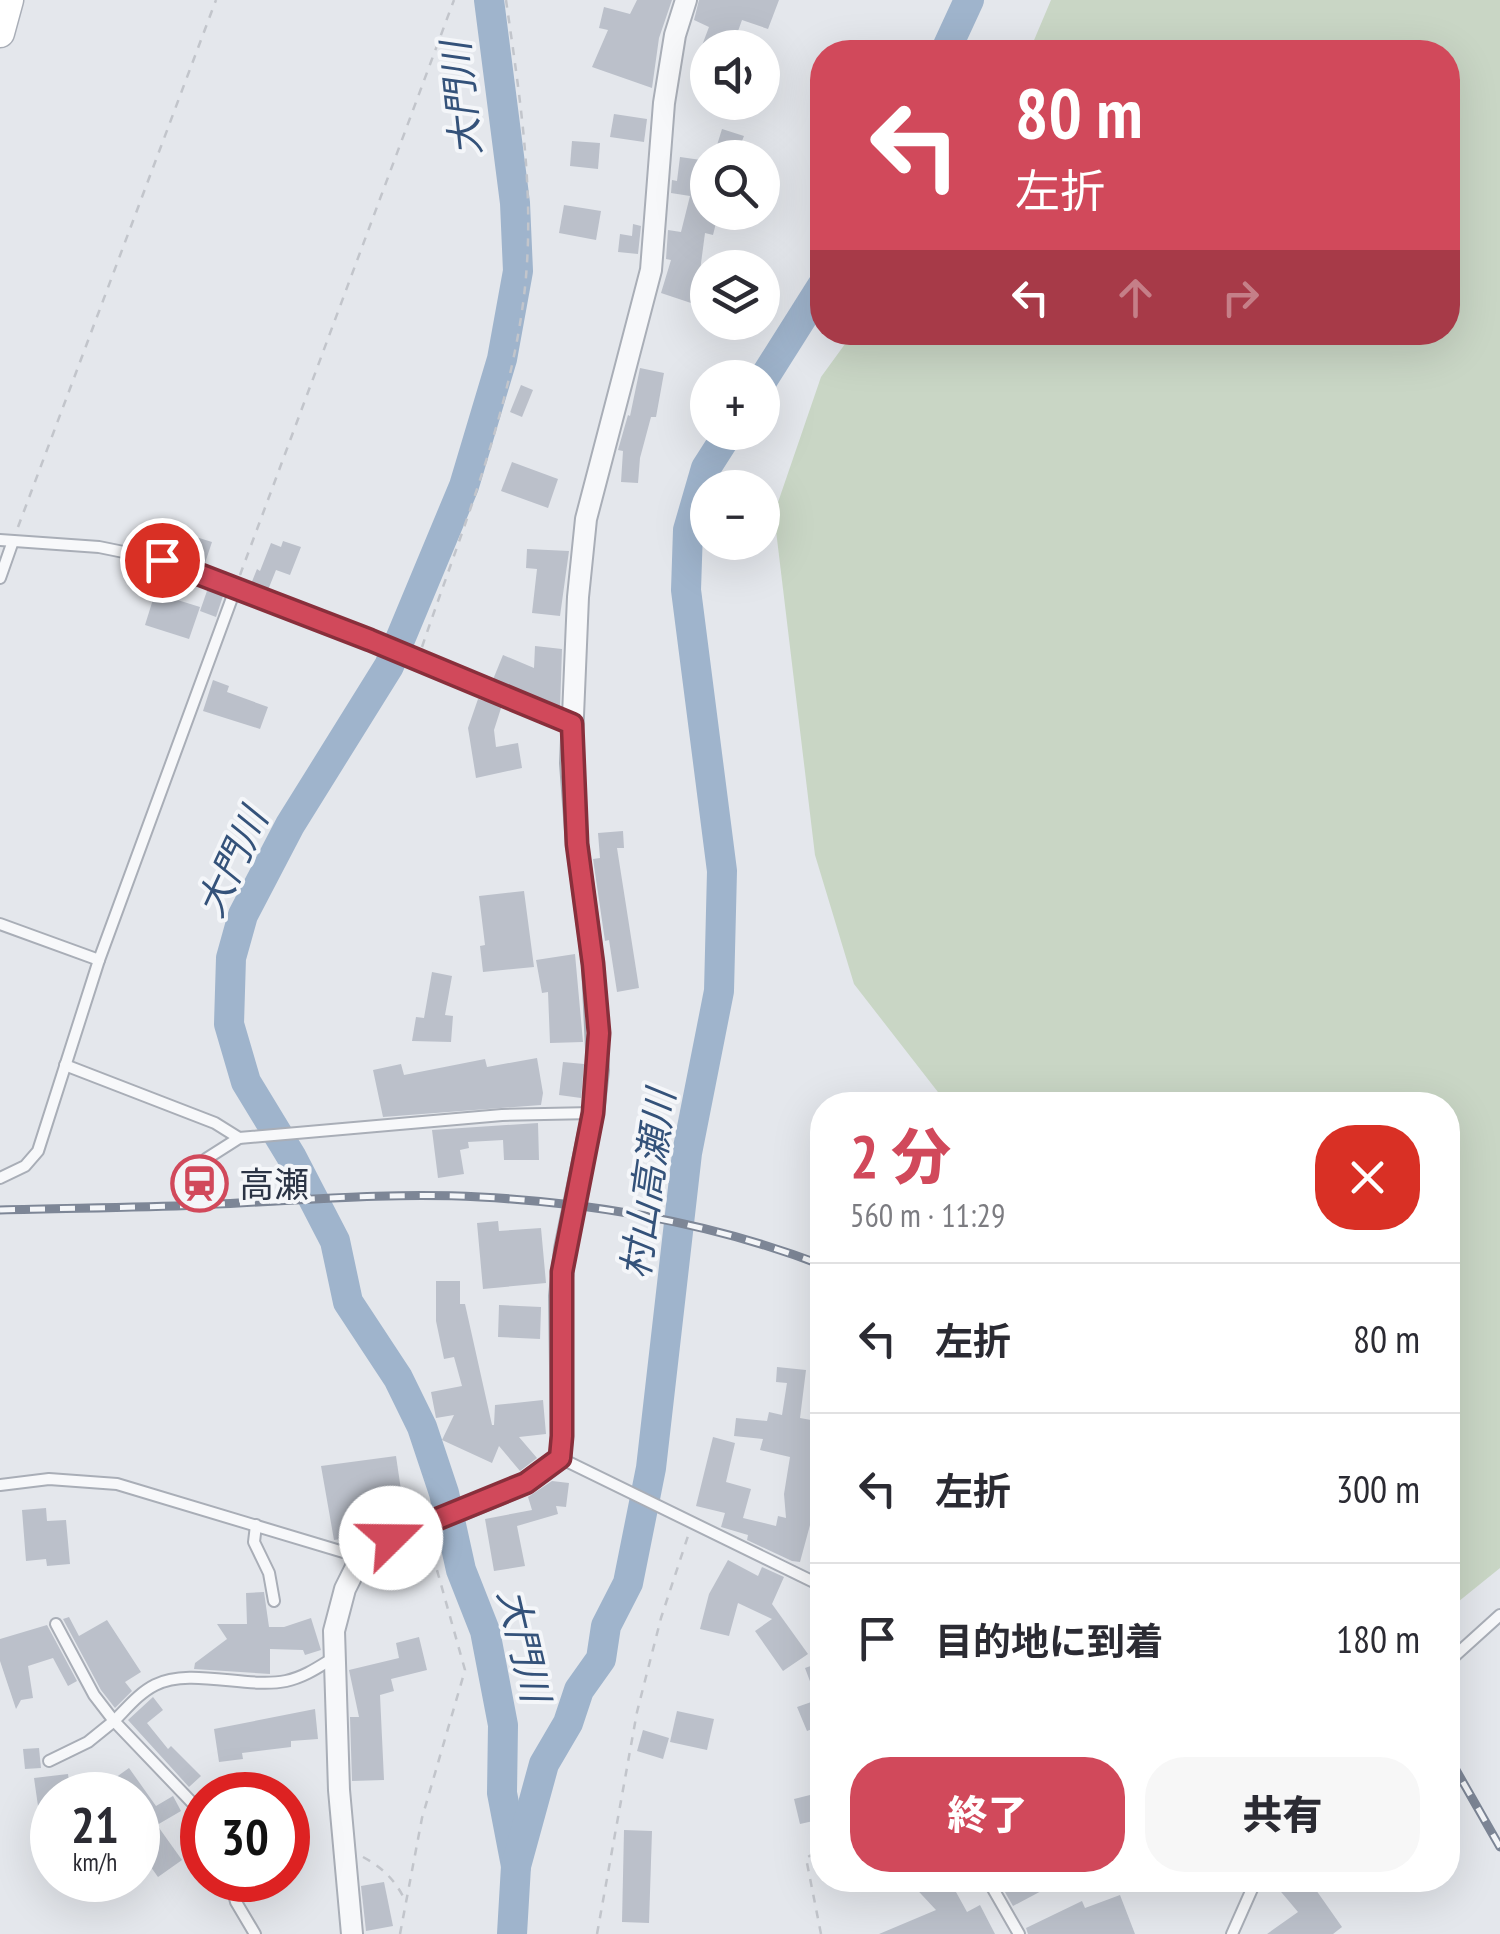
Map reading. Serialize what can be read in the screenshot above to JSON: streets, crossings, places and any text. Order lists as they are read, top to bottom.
{
  "water": ["大門川", "村山高瀬川"],
  "places": {
    "station": ["高瀬"]
  },
  "page": {
    "map_buttons": ["+", "−"],
    "turn": ["80 m", "左折"],
    "heading": ["2 分", "560 m · 11:29"],
    "list": [
      {
        "name": "左折",
        "value": "80 m"
      },
      {
        "name": "左折",
        "value": "300 m"
      },
      {
        "name": "目的地に到着",
        "value": "180 m"
      }
    ],
    "buttons": ["終了", "共有"],
    "speed": "21 km/h",
    "limit": "30"
  }
}
